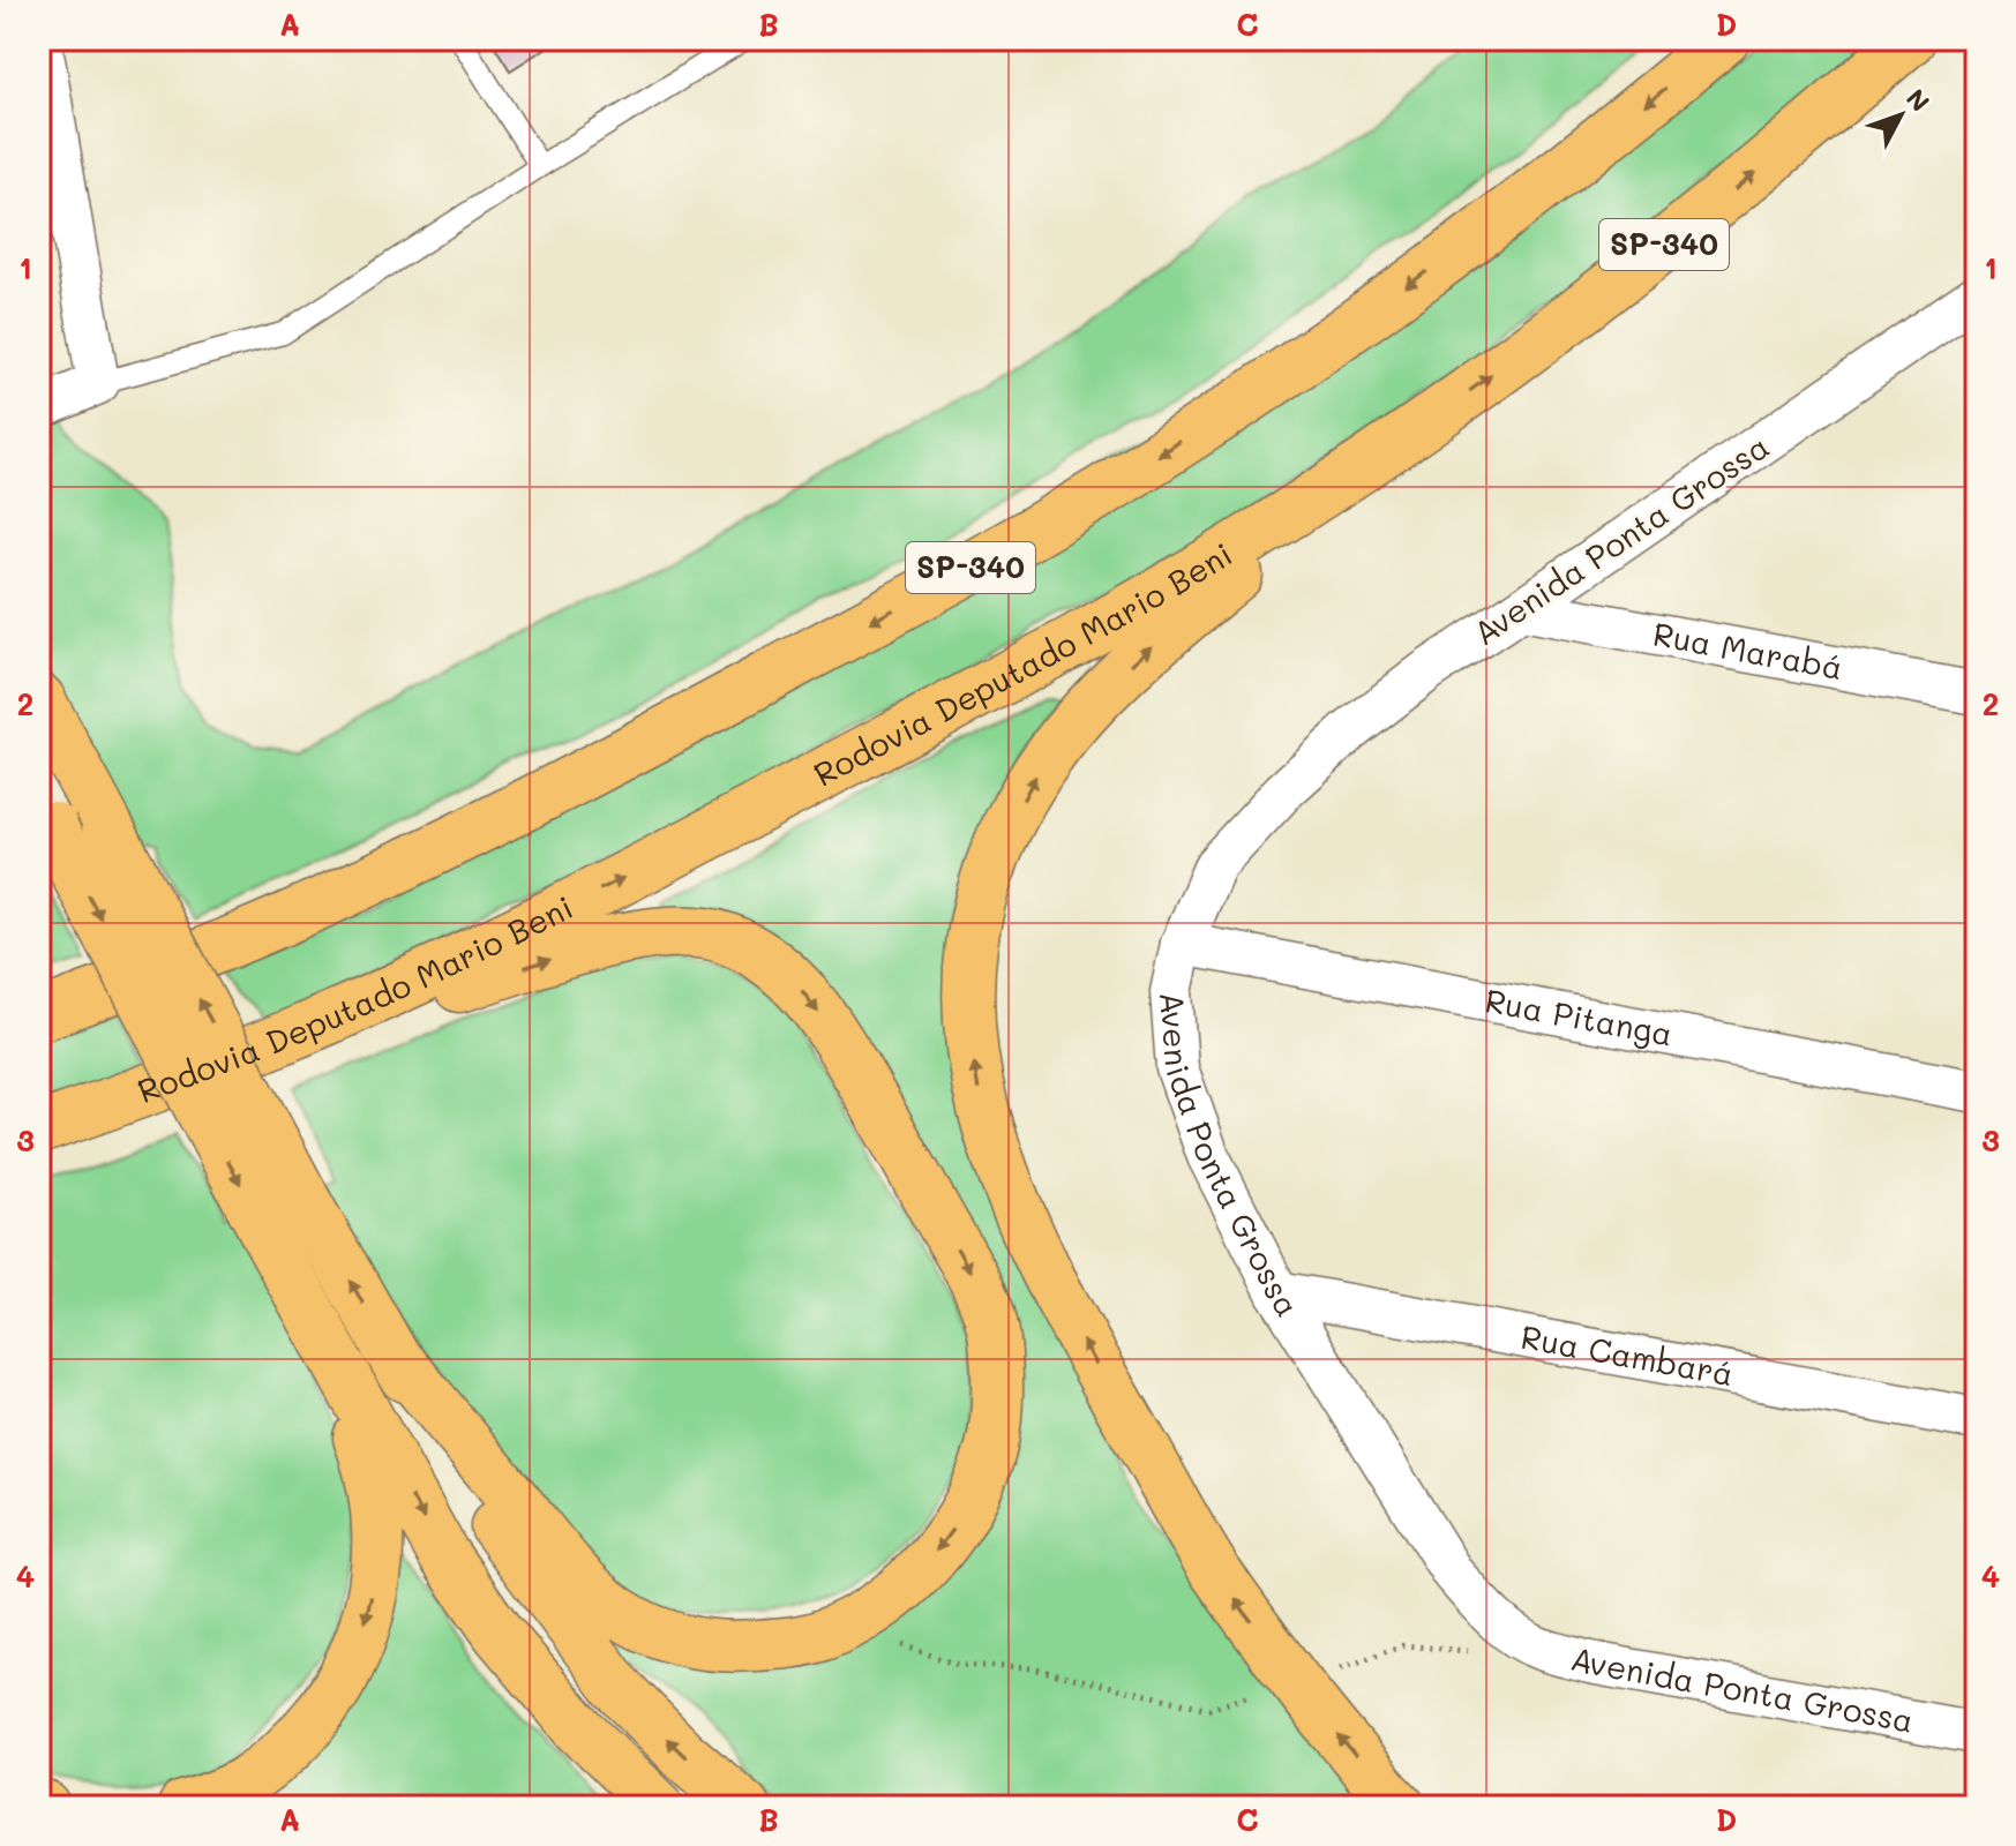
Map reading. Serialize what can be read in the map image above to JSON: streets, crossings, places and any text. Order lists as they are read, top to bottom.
{
  "streets": {
    "highway": ["SP-340", "Rodovia Deputado Mario Beni"],
    "street": [
      "Avenida Ponta Grossa",
      "Rua Marabá",
      "Rua Pitanga",
      "Rua Cambará"
    ]
  },
  "crossings": [
    ["Avenida Ponta Grossa", "Rua Marabá"],
    ["Avenida Ponta Grossa", "Rua Pitanga"],
    ["Avenida Ponta Grossa", "Rua Cambará"]
  ],
  "north": "top right",
  "grid": {
    "columns": [
      "A",
      "B",
      "C",
      "D"
    ],
    "rows": [
      "1",
      "2",
      "3",
      "4"
    ]
  }
}
